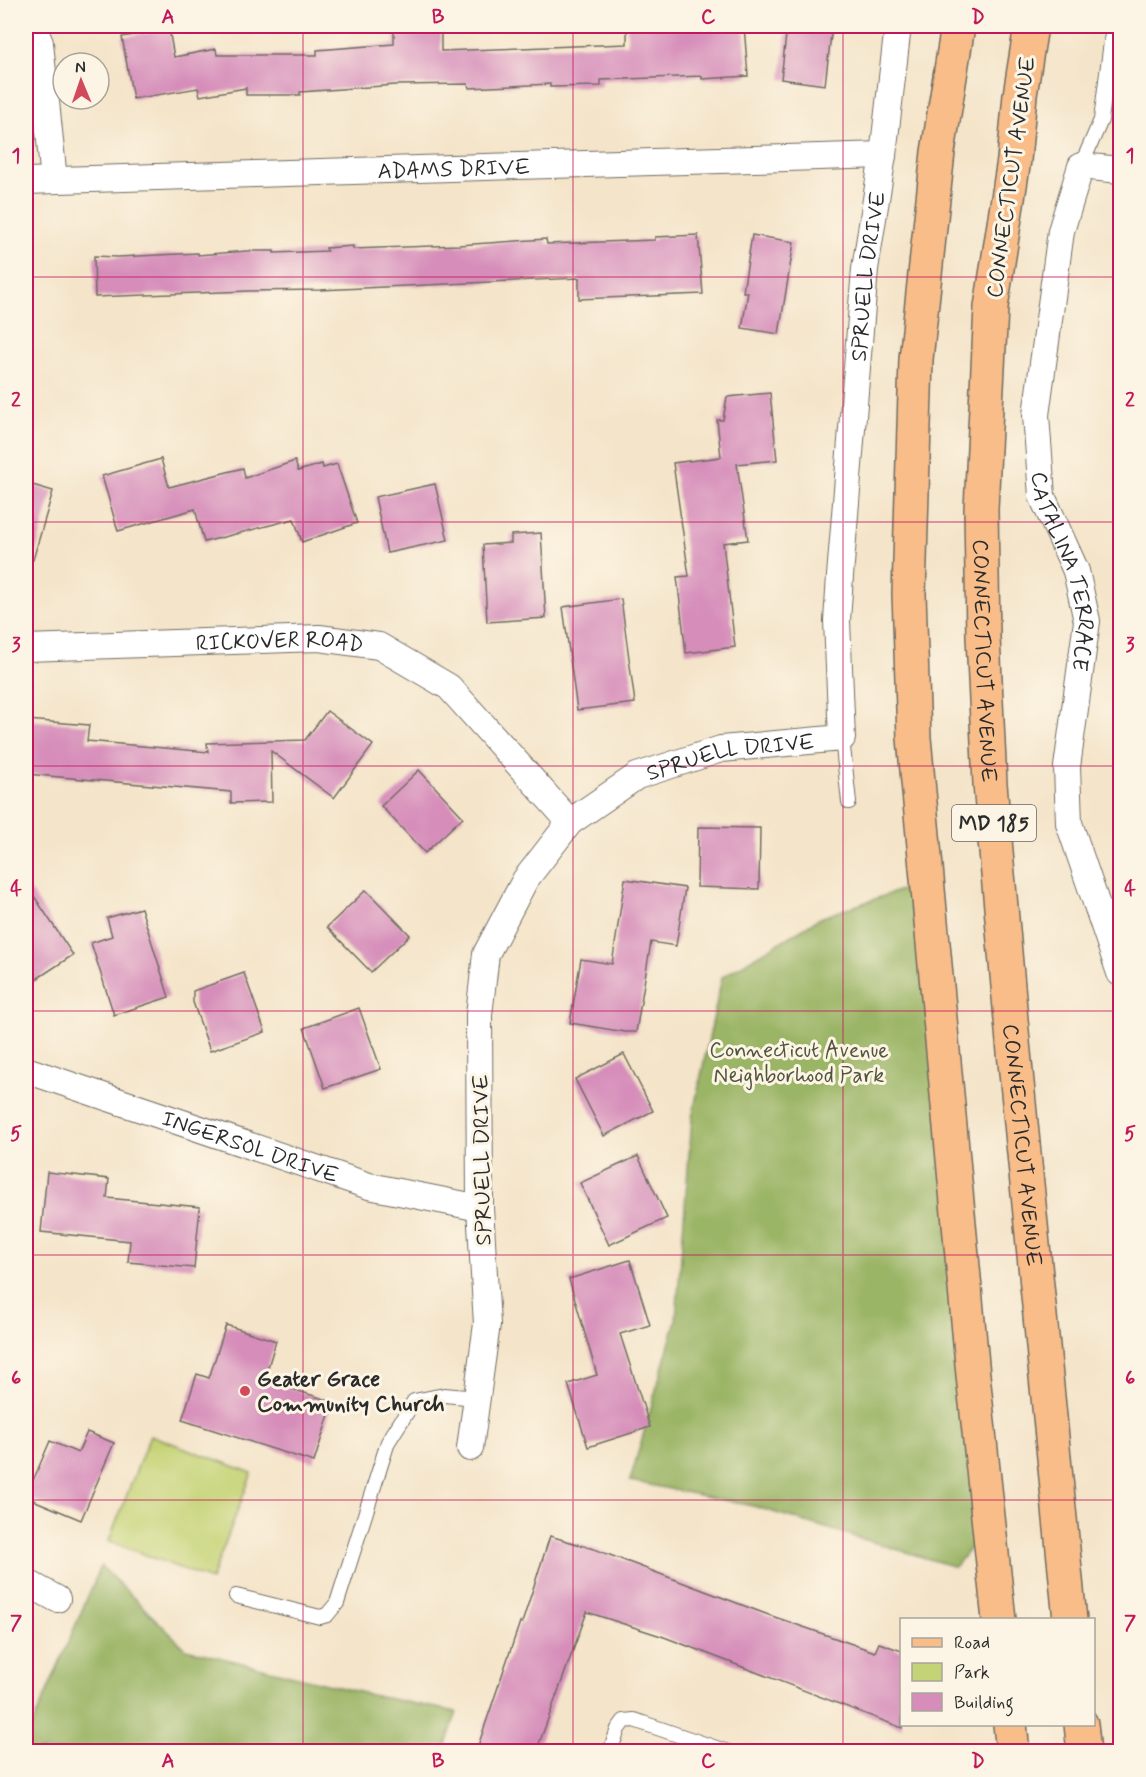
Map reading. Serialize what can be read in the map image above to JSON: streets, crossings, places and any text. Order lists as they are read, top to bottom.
{
  "streets": {
    "main road": ["CONNECTICUT AVENUE", "MD 185"],
    "street": [
      "ADAMS DRIVE",
      "SPRUELL DRIVE",
      "CATALINA TERRACE",
      "RICKOVER ROAD",
      "INGERSOL DRIVE"
    ]
  },
  "crossings": [
    ["ADAMS DRIVE", "SPRUELL DRIVE"],
    ["SPRUELL DRIVE", "RICKOVER ROAD"],
    ["SPRUELL DRIVE", "INGERSOL DRIVE"]
  ],
  "parks": ["Connecticut Avenue Neighborhood Park"],
  "places": ["Geater Grace Community Church"],
  "legend": ["Road", "Park", "Building"],
  "north": "top",
  "grid": {
    "columns": [
      "A",
      "B",
      "C",
      "D"
    ],
    "rows": [
      "1",
      "2",
      "3",
      "4",
      "5",
      "6",
      "7"
    ]
  }
}
